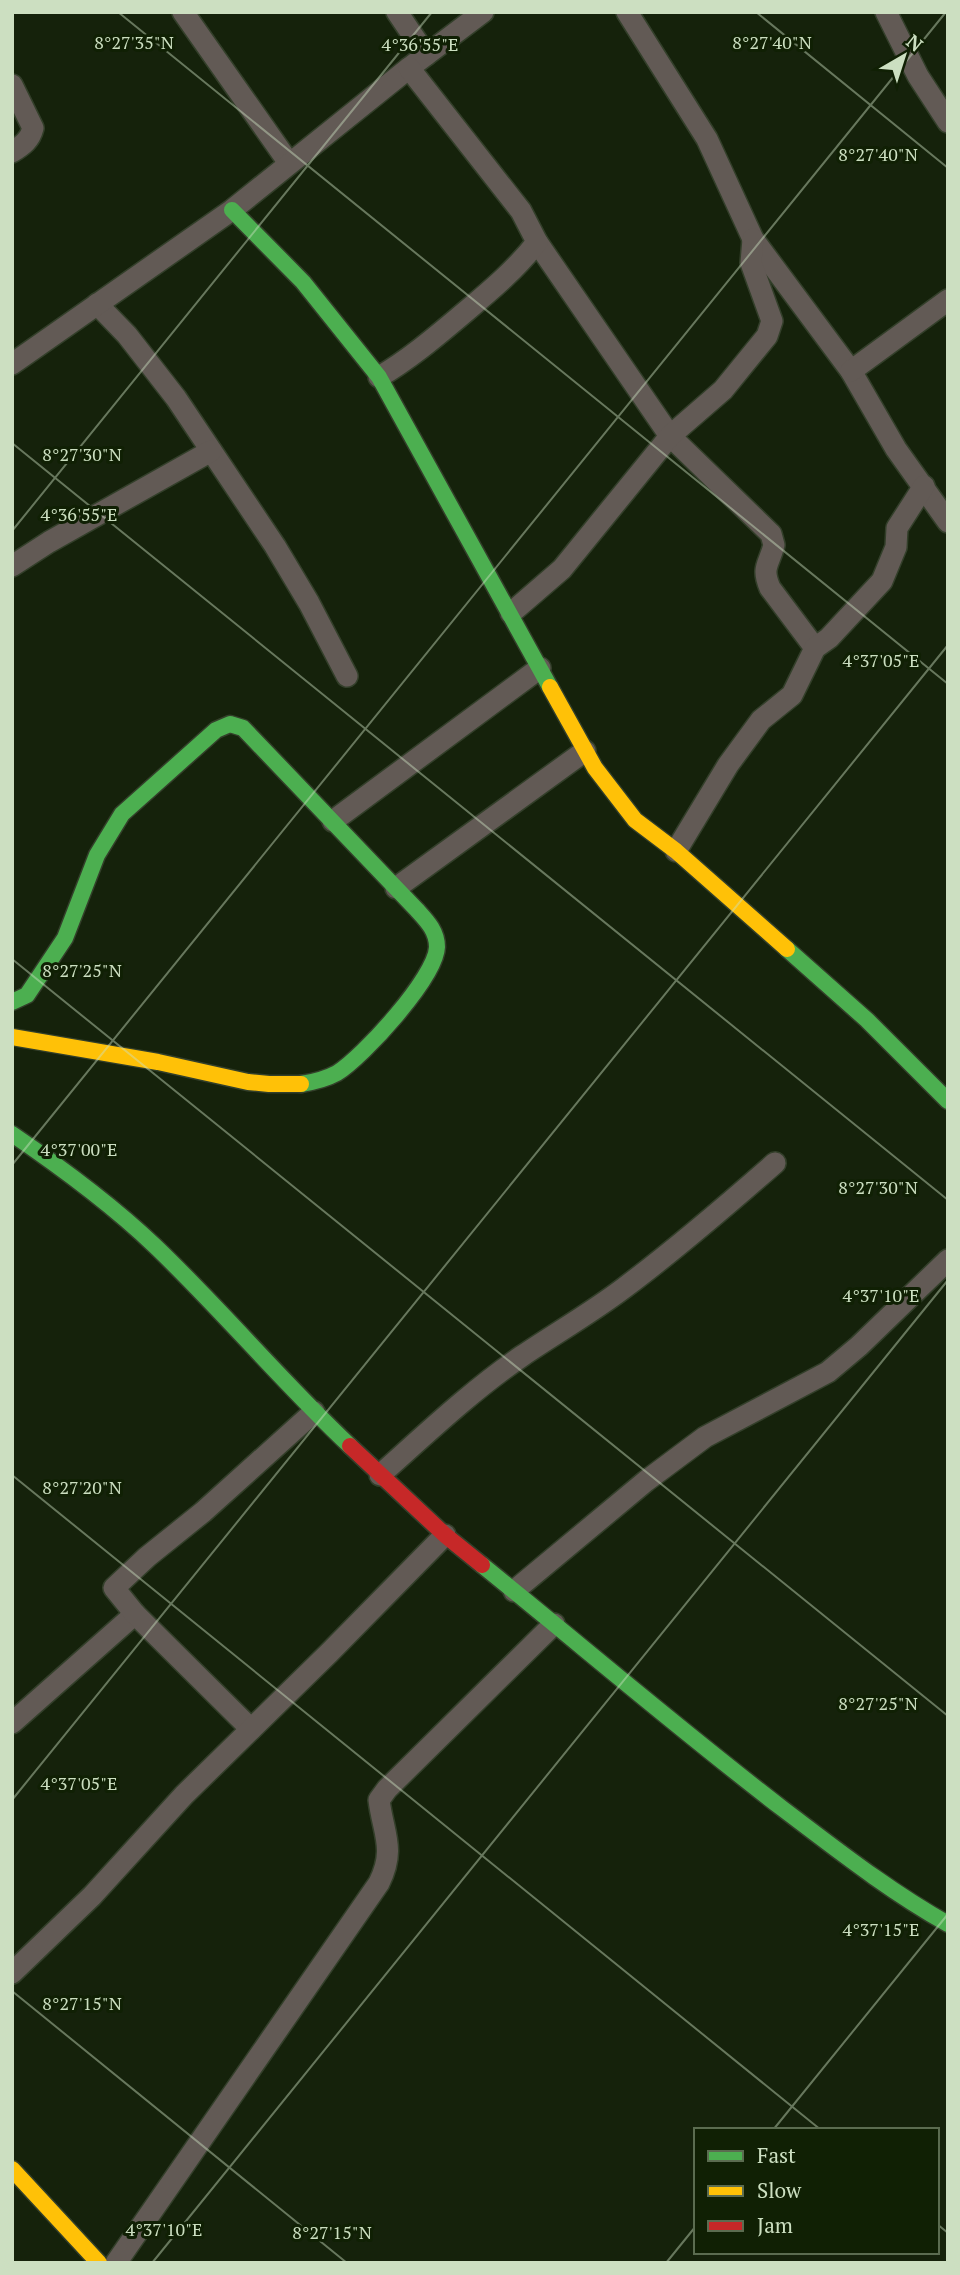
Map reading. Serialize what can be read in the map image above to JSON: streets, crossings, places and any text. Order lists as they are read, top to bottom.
{
  "legend": ["Fast", "Slow", "Jam"],
  "north": "top right",
  "coordinates": [
    "8°27'40\"N",
    "8°27'35\"N",
    "4°36'55\"E",
    "8°27'30\"N",
    "4°37'05\"E",
    "8°27'25\"N",
    "4°37'00\"E",
    "4°37'10\"E",
    "8°27'20\"N",
    "4°37'15\"E",
    "8°27'15\"N"
  ]
}
